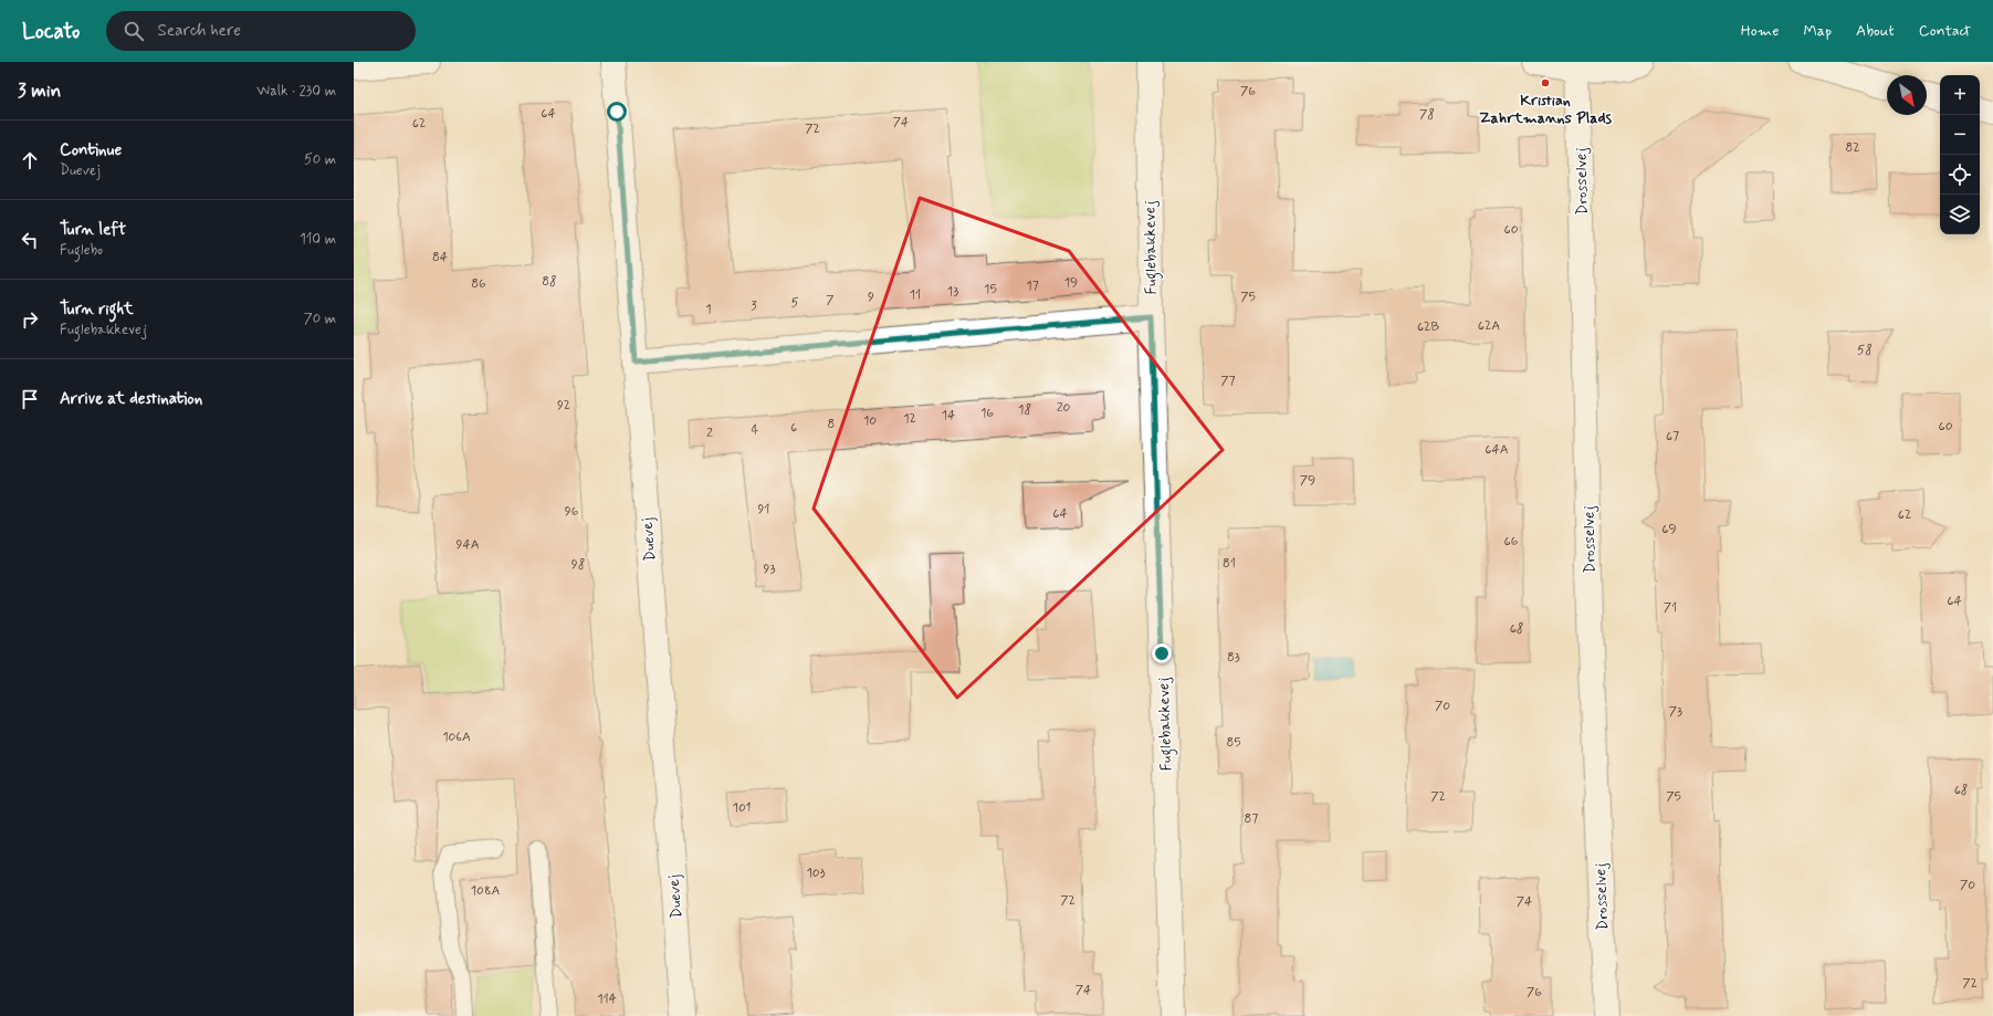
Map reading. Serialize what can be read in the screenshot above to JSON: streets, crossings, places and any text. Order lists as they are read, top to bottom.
{
  "streets": {
    "street": ["Drosselvej", "Fuglebakkevej", "Duevej"]
  },
  "places": ["Kristian Zahrtmanns Plads"],
  "house_numbers": [
    "76",
    "64",
    "78",
    "74",
    "62",
    "72",
    "82",
    "60",
    "84",
    "88",
    "19",
    "86",
    "17",
    "15",
    "13",
    "11",
    "9",
    "75",
    "7",
    "5",
    "3",
    "1",
    "62A",
    "62B",
    "58",
    "77",
    "92",
    "20",
    "18",
    "16",
    "14",
    "12",
    "10",
    "8",
    "60",
    "6",
    "4",
    "2",
    "67",
    "64A",
    "79",
    "91",
    "96",
    "64",
    "62",
    "69",
    "66",
    "94A",
    "81",
    "98",
    "93",
    "64",
    "71",
    "68",
    "83",
    "70",
    "73",
    "106A",
    "85",
    "68",
    "72",
    "75",
    "101",
    "87",
    "103",
    "70",
    "108A",
    "72",
    "74",
    "72",
    "74",
    "76",
    "114"
  ],
  "north": "bottom right",
  "page": {
    "header": "Locato",
    "search": "Search here",
    "nav": [
      "Home",
      "Map",
      "About",
      "Contact"
    ],
    "heading": ["3 min", "Walk · 230 m"],
    "map_buttons": ["+", "−"],
    "list": [
      ["Continue", "Duevej", "50 m"],
      ["Turn left", "Fuglebo", "110 m"],
      ["Turn right", "Fuglebakkevej", "70 m"],
      "Arrive at destination"
    ]
  }
}
